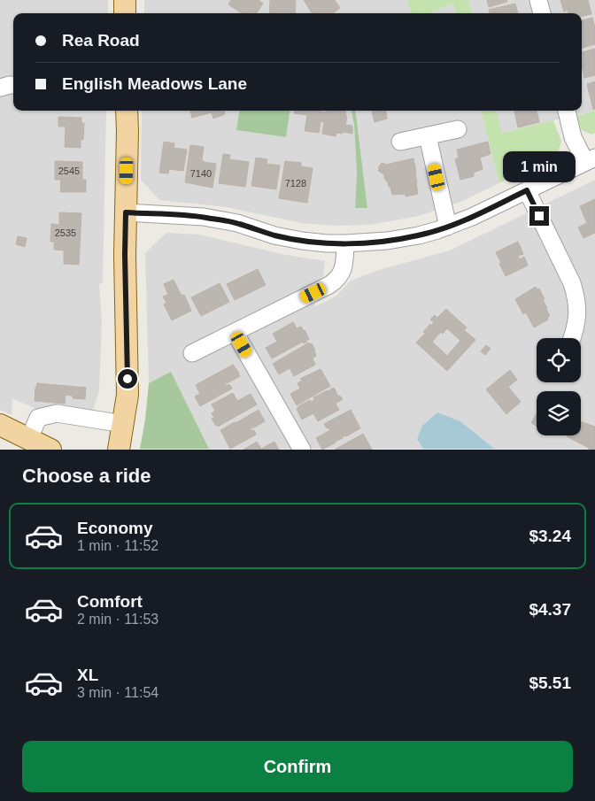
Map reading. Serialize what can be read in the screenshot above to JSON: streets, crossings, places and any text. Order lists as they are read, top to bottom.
{
  "house_numbers": [
    "2545",
    "7140",
    "7128",
    "2535"
  ],
  "page": {
    "banner": ["Rea Road", "English Meadows Lane"],
    "bubble": "1 min",
    "heading": "Choose a ride",
    "list": [
      {
        "name": "Economy",
        "note": "1 min · 11:52",
        "value": "$3.24"
      },
      {
        "name": "Comfort",
        "note": "2 min · 11:53",
        "value": "$4.37"
      },
      {
        "name": "XL",
        "note": "3 min · 11:54",
        "value": "$5.51"
      }
    ],
    "buttons": "Confirm"
  }
}
